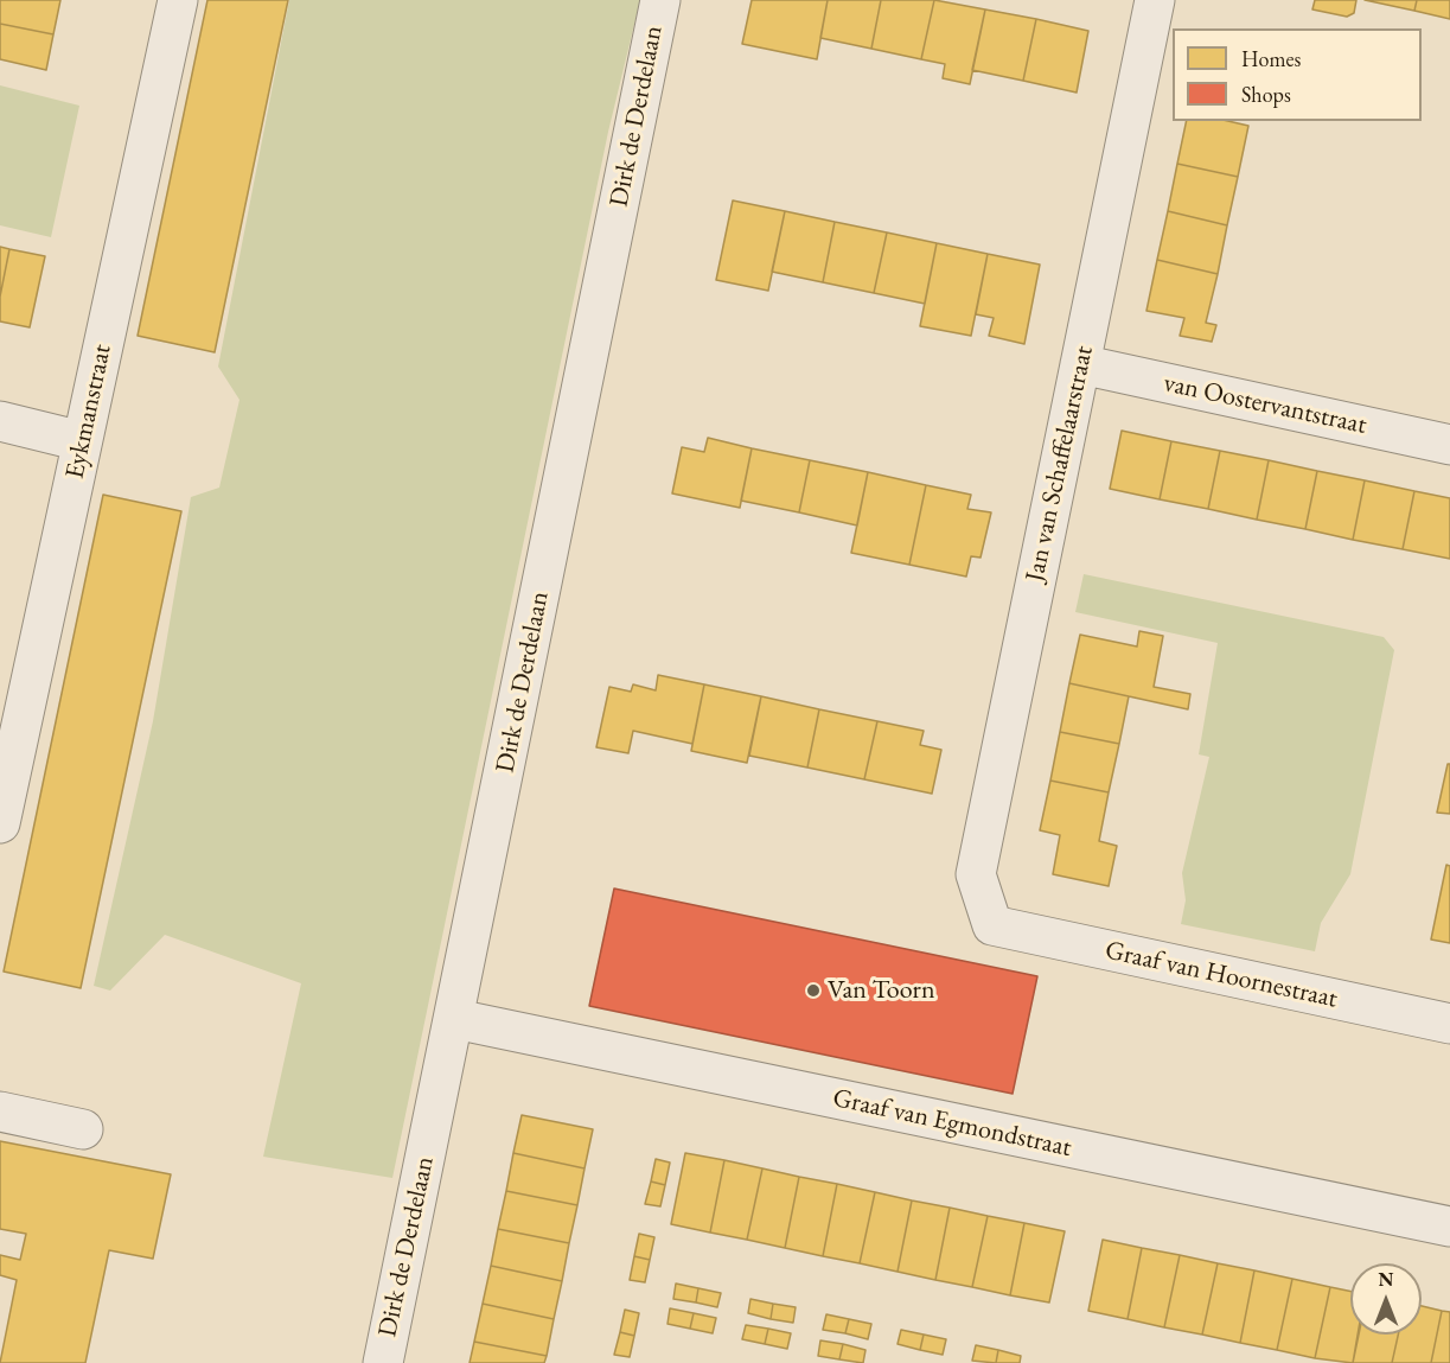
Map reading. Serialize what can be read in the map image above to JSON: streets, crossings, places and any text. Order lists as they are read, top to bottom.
{
  "streets": {
    "street": [
      "Dirk de Derdelaan",
      "van Oostervantstraat",
      "Eykmanstraat",
      "Jan van Schaffelaarstraat",
      "Graaf van Hoornestraat",
      "Graaf van Egmondstraat"
    ]
  },
  "crossings": [
    ["Dirk de Derdelaan", "Graaf van Egmondstraat"],
    ["van Oostervantstraat", "Jan van Schaffelaarstraat"],
    ["Jan van Schaffelaarstraat", "Graaf van Hoornestraat"]
  ],
  "places": ["Van Toorn"],
  "legend": ["Homes", "Shops"],
  "north": "top"
}
